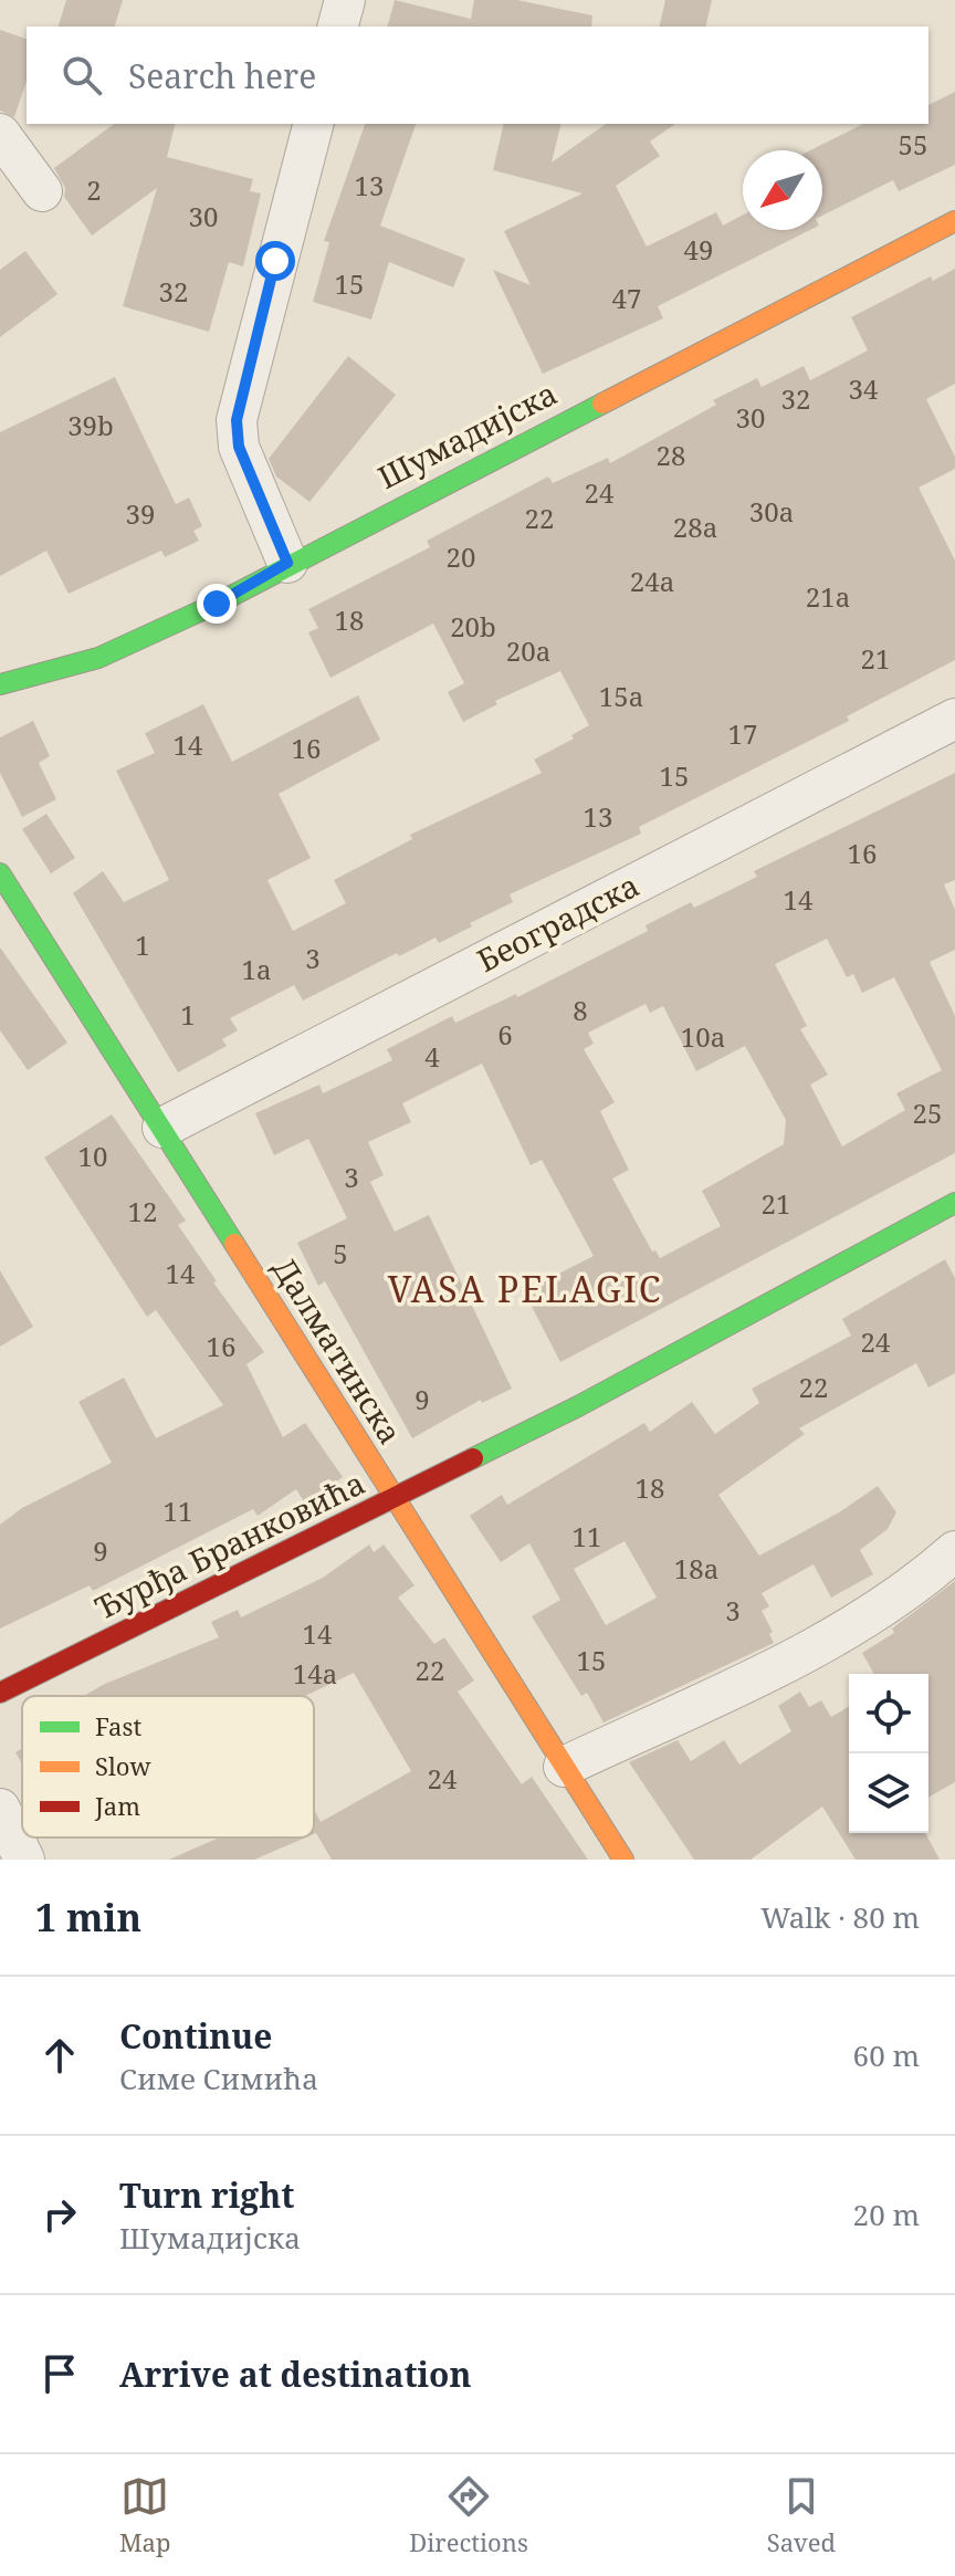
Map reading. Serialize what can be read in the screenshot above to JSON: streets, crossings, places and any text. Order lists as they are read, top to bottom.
{
  "streets": {
    "street": [
      "Шумадијска",
      "Београдска",
      "Далматинска",
      "Ђурђа Бранковића"
    ]
  },
  "crossings": [
    ["Београдска", "Далматинска"],
    ["Далматинска", "Ђурђа Бранковића"]
  ],
  "districts": ["VASA PELAGIC"],
  "house_numbers": [
    "55",
    "13",
    "2",
    "30",
    "49",
    "15",
    "32",
    "47",
    "34",
    "32",
    "30",
    "39b",
    "28",
    "24",
    "30a",
    "39",
    "22",
    "28a",
    "20",
    "24a",
    "21a",
    "18",
    "20b",
    "20a",
    "21",
    "15a",
    "17",
    "14",
    "16",
    "15",
    "13",
    "16",
    "14",
    "1",
    "3",
    "1a",
    "8",
    "1",
    "6",
    "10a",
    "4",
    "25",
    "10",
    "3",
    "21",
    "12",
    "5",
    "14",
    "24",
    "16",
    "22",
    "9",
    "18",
    "11",
    "11",
    "9",
    "18a",
    "3",
    "14",
    "15",
    "22",
    "14a",
    "24"
  ],
  "legend": ["Fast", "Slow", "Jam"],
  "north": "bottom left",
  "page": {
    "search": "Search here",
    "heading": ["1 min", "Walk · 80 m"],
    "list": [
      ["Continue", "Симе Симића", "60 m"],
      ["Turn right", "Шумадијска", "20 m"],
      "Arrive at destination"
    ],
    "nav": ["Map", "Directions", "Saved"]
  }
}
